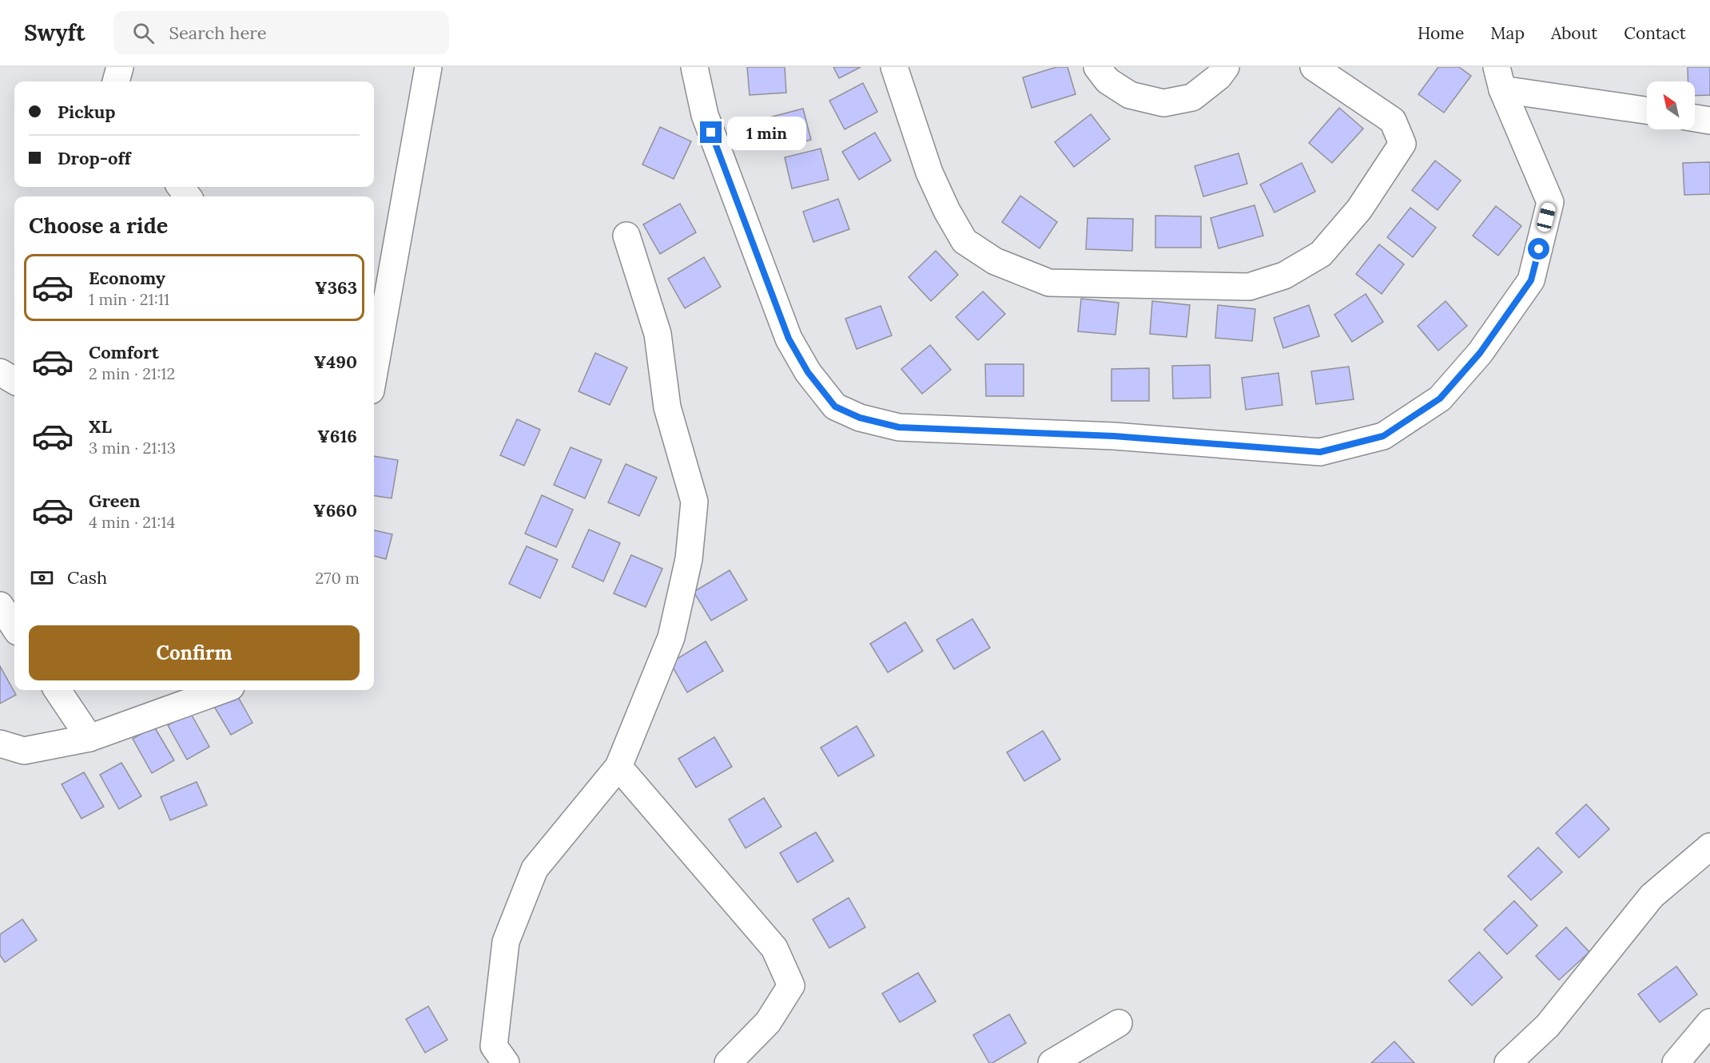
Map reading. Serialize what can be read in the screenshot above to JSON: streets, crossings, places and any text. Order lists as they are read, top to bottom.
{
  "north": "top left",
  "page": {
    "header": "Swyft",
    "search": "Search here",
    "nav": [
      "Home",
      "Map",
      "About",
      "Contact"
    ],
    "banner": ["Pickup", "Drop-off"],
    "bubble": "1 min",
    "heading": "Choose a ride",
    "list": [
      {
        "name": "Economy",
        "note": "1 min · 21:11",
        "value": "¥363"
      },
      {
        "name": "Comfort",
        "note": "2 min · 21:12",
        "value": "¥490"
      },
      {
        "name": "XL",
        "note": "3 min · 21:13",
        "value": "¥616"
      },
      {
        "name": "Green",
        "note": "4 min · 21:14",
        "value": "¥660"
      }
    ],
    "pay": ["Cash", "270 m"],
    "buttons": "Confirm"
  }
}
